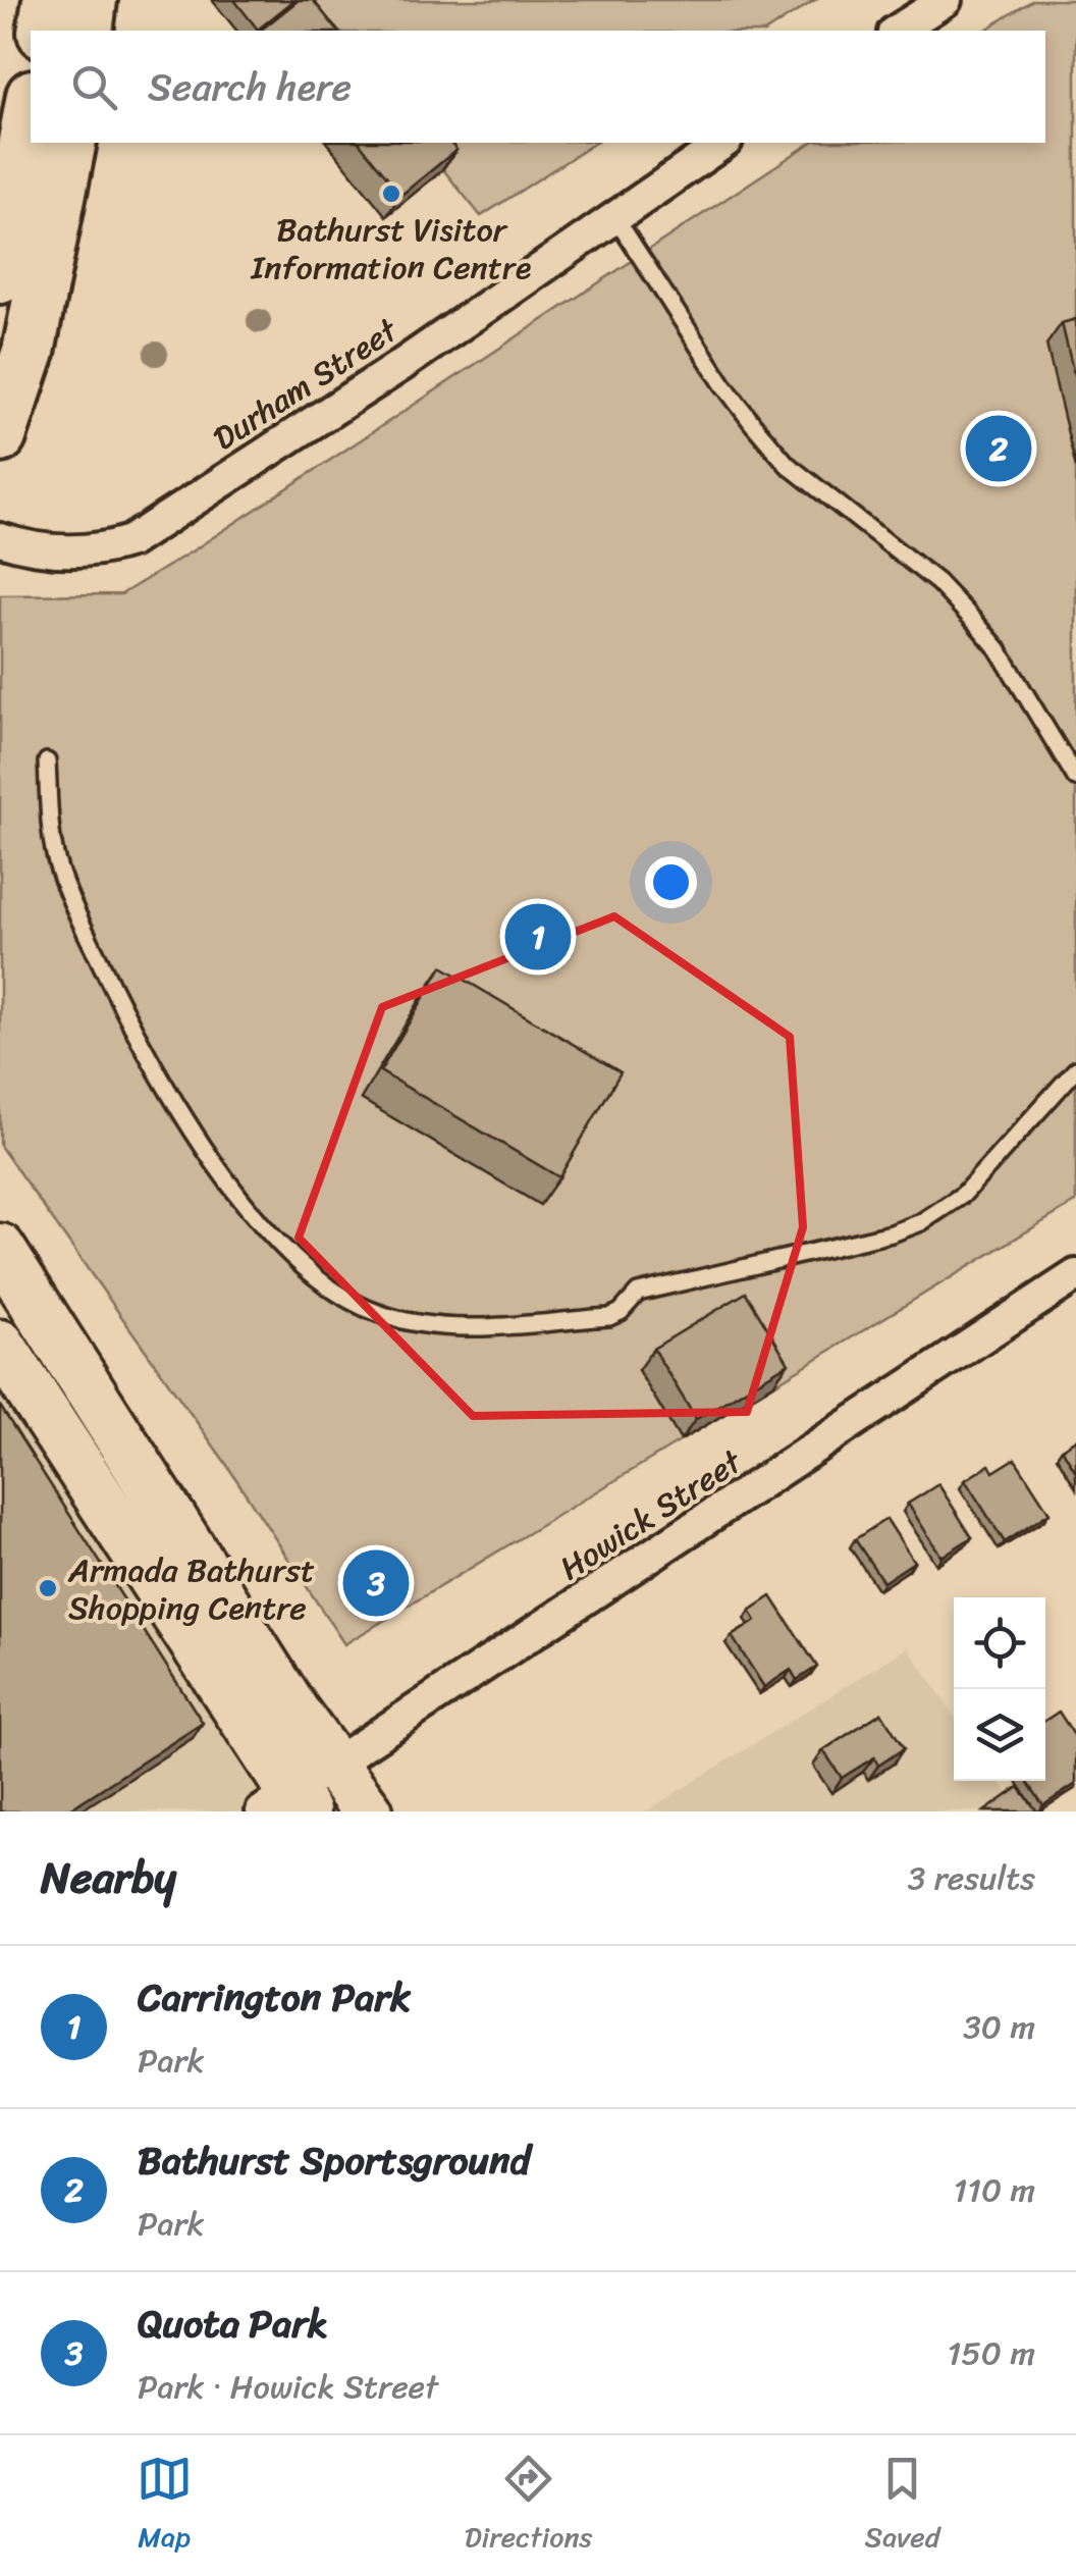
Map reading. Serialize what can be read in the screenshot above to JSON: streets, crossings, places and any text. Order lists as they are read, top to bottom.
{
  "streets": {
    "street": ["Durham Street", "Howick Street"]
  },
  "places": ["Bathurst Visitor Information Centre", "Armada Bathurst Shopping Centre"],
  "page": {
    "search": "Search here",
    "pins": ["2", "1", "3"],
    "heading": ["Nearby", "3 results"],
    "list": [
      {
        "mark": "1",
        "name": "Carrington Park",
        "note": "Park",
        "value": "30 m"
      },
      {
        "mark": "2",
        "name": "Bathurst Sportsground",
        "note": "Park",
        "value": "110 m"
      },
      {
        "mark": "3",
        "name": "Quota Park",
        "note": "Park · Howick Street",
        "value": "150 m"
      }
    ],
    "nav": ["Map", "Directions", "Saved"]
  }
}
